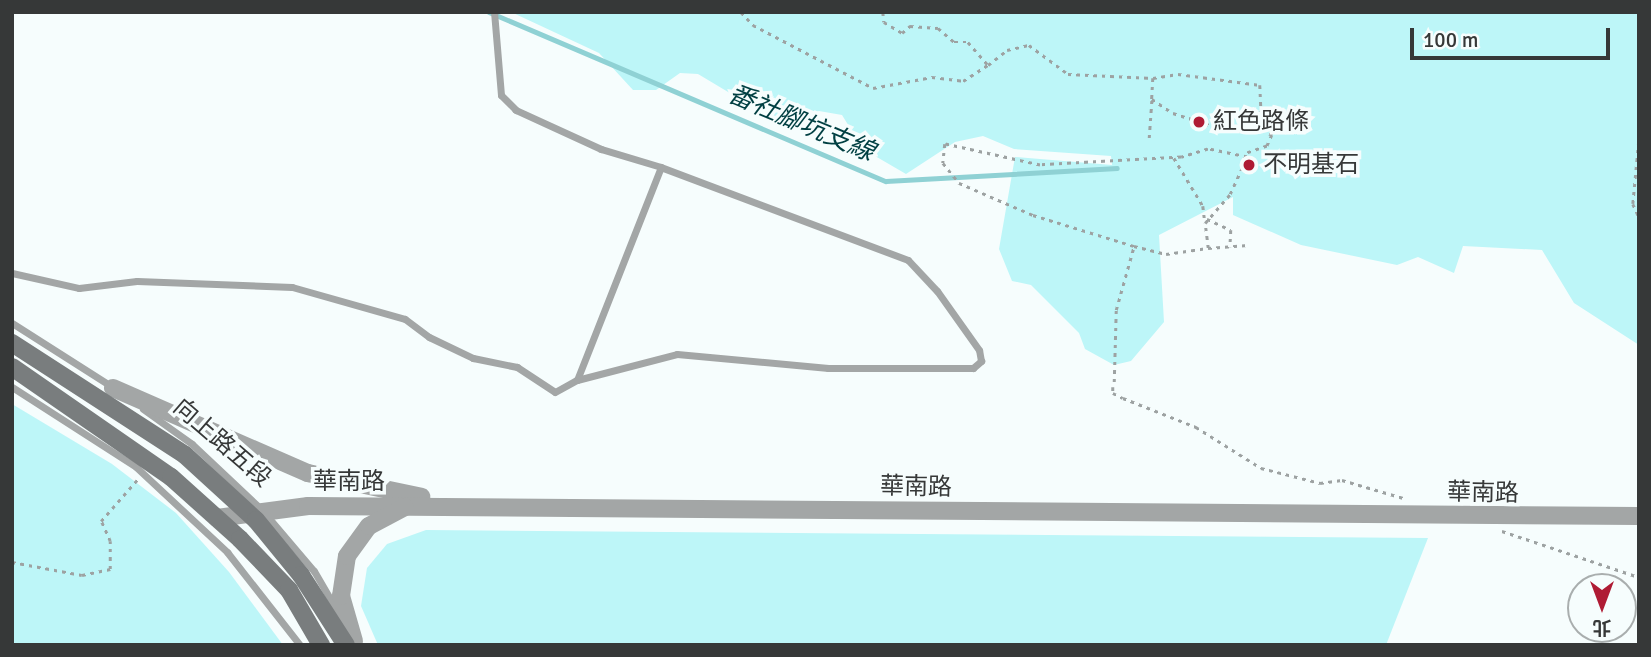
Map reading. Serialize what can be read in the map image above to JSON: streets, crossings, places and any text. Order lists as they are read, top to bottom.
{
  "streets": {
    "main road": ["向上路五段"],
    "street": ["華南路"]
  },
  "crossings": [
    ["向上路五段", "華南路"]
  ],
  "water": ["番社腳坑支線"],
  "places": ["紅色路條", "不明基石"],
  "scale_bar": "100 m",
  "north": "bottom"
}
